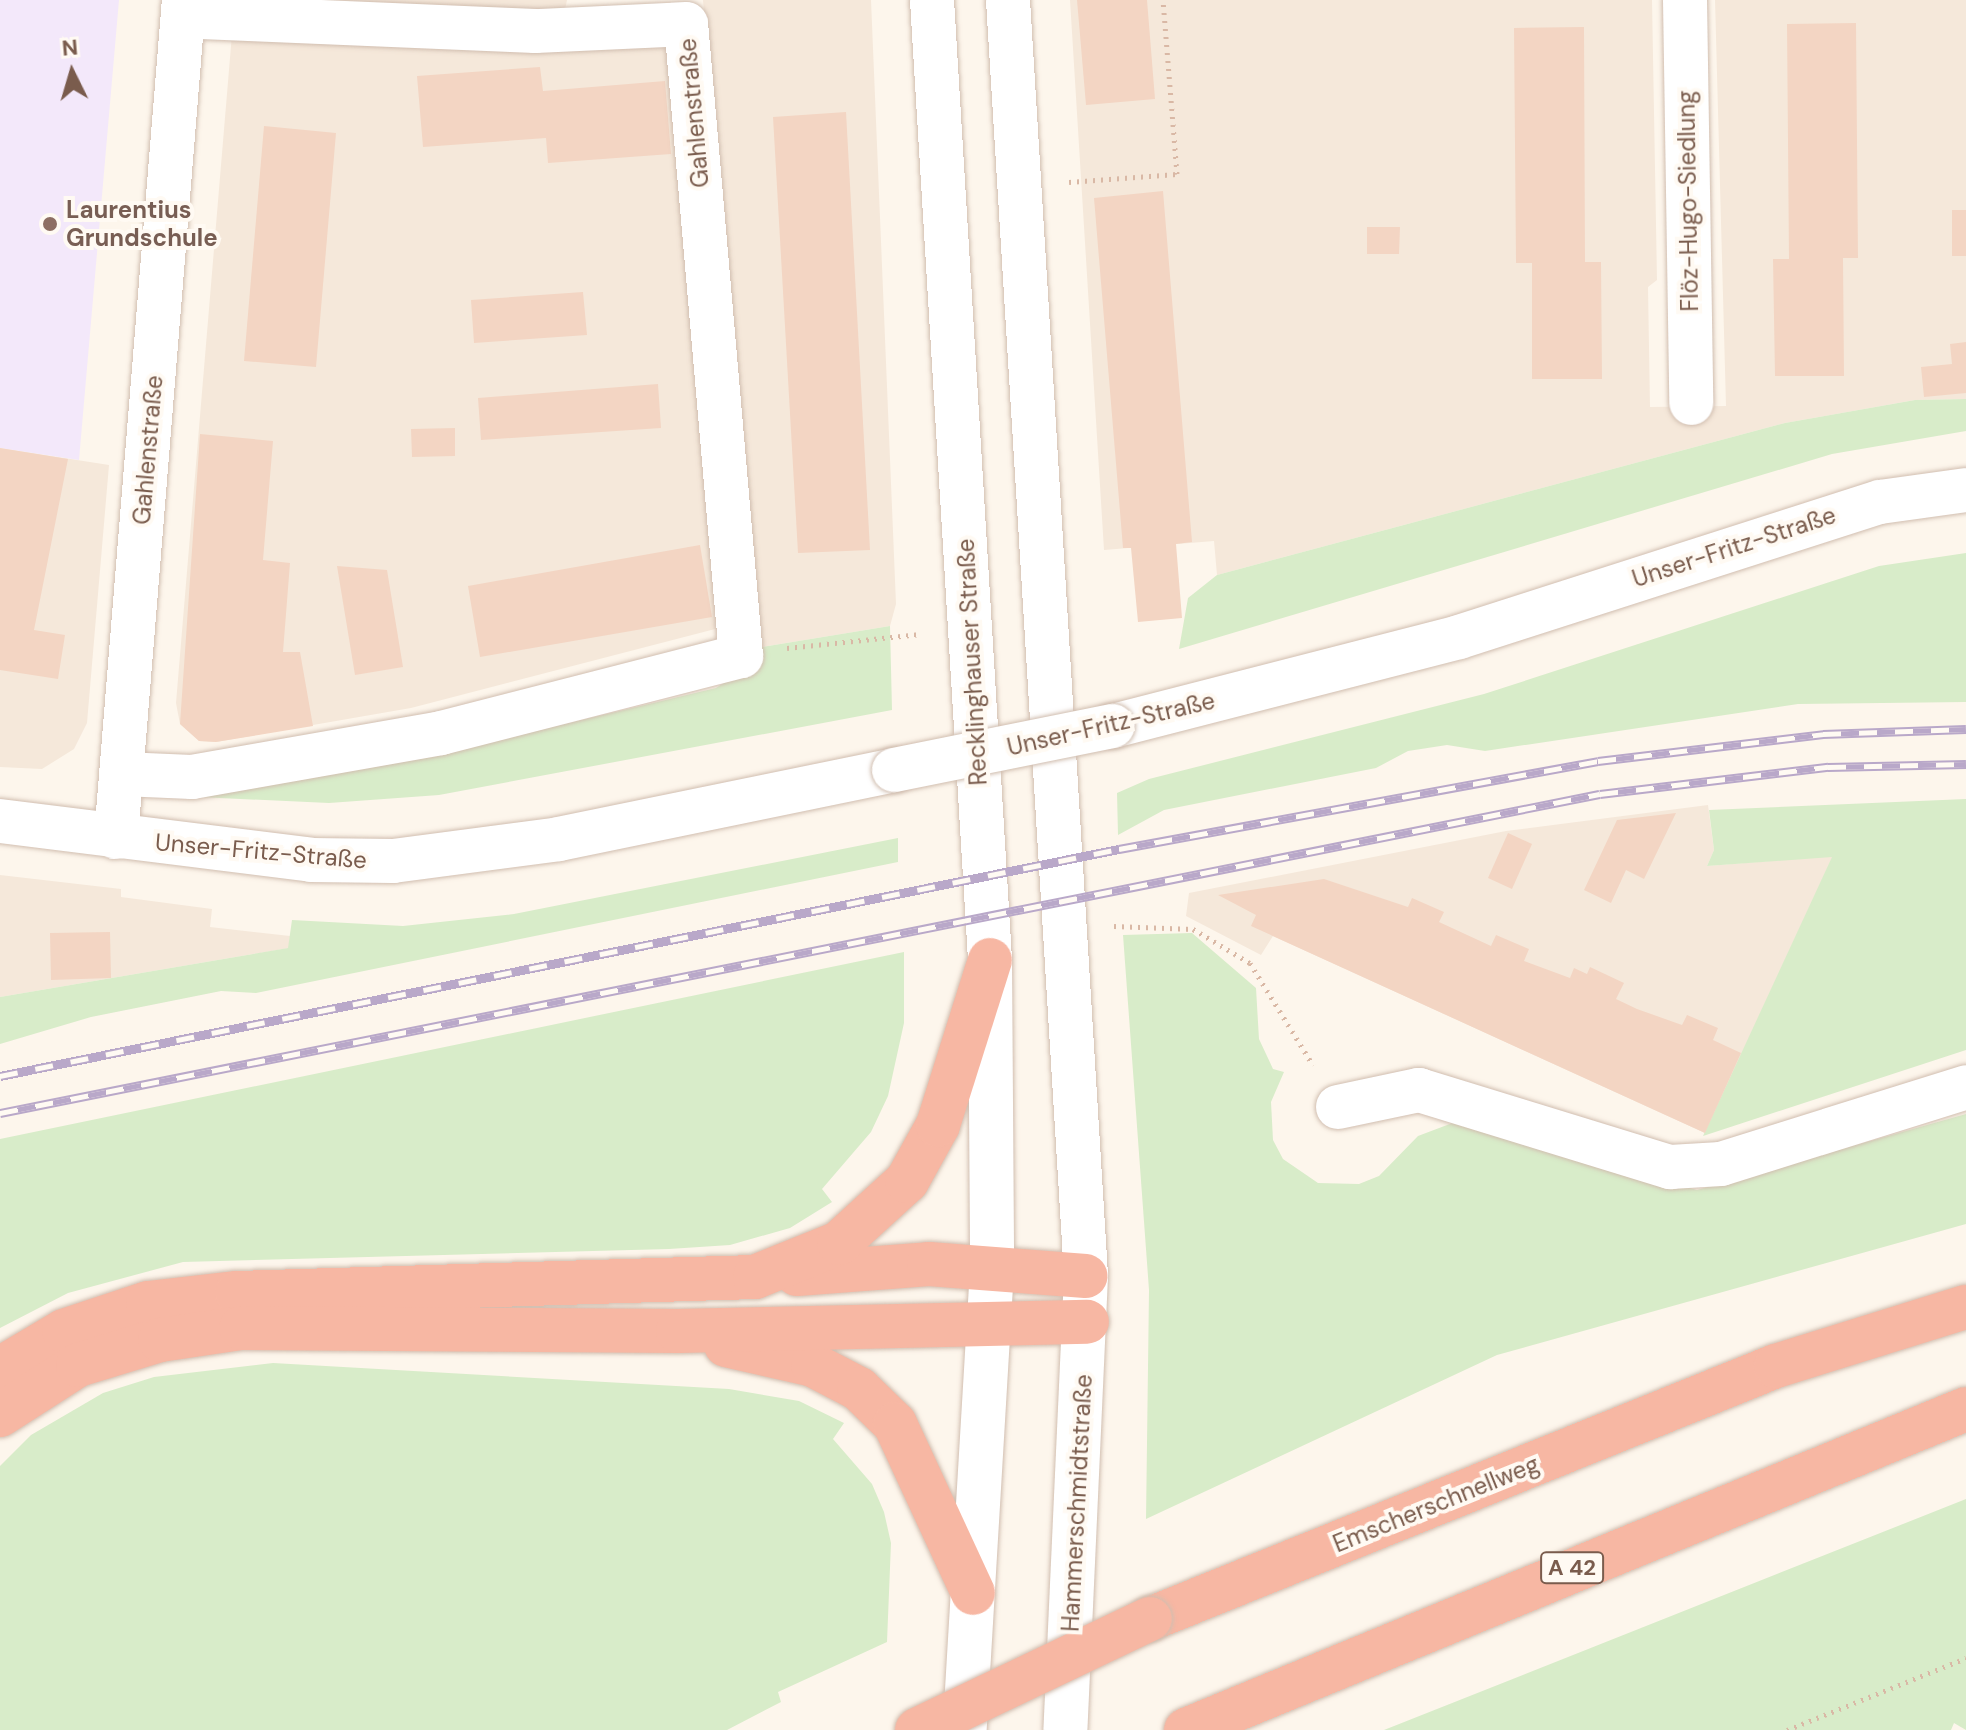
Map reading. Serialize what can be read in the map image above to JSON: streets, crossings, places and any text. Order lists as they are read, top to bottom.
{
  "streets": {
    "highway": ["Emscherschnellweg", "A 42"],
    "street": [
      "Gahlenstraße",
      "Flöz-Hugo-Siedlung",
      "Unser-Fritz-Straße",
      "Recklinghauser Straße",
      "Hammerschmidtstraße"
    ]
  },
  "crossings": [
    ["Gahlenstraße", "Unser-Fritz-Straße"]
  ],
  "places": ["Laurentius Grundschule"],
  "north": "top"
}
